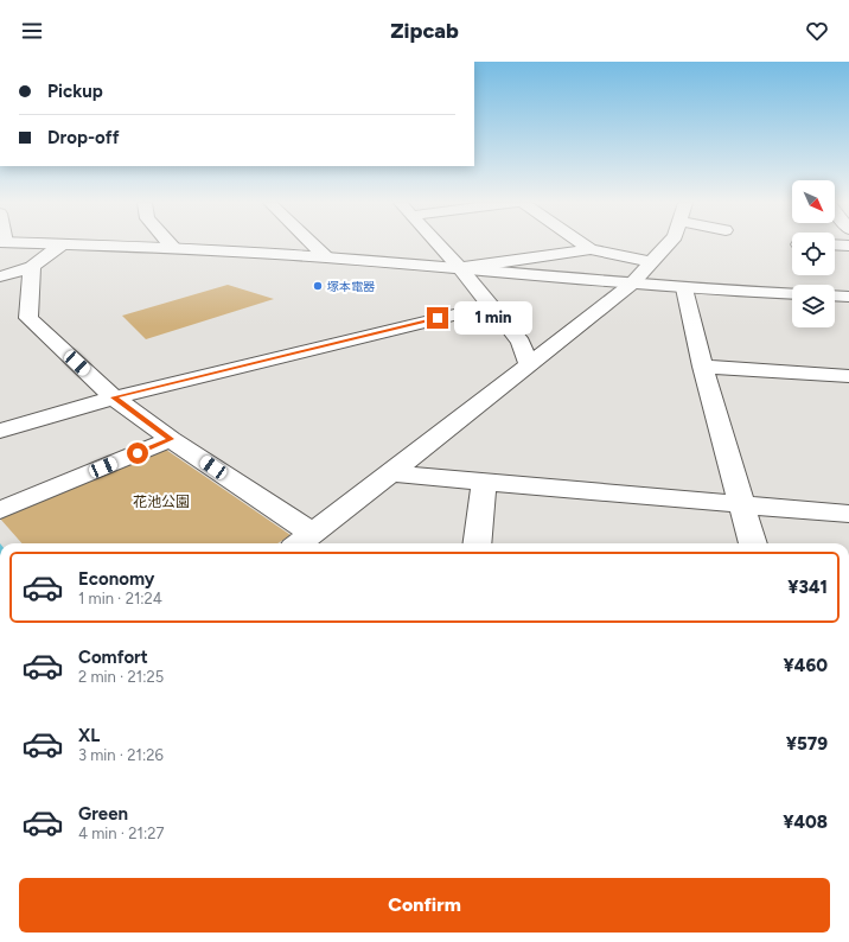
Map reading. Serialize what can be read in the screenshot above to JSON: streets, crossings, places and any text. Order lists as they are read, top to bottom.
{
  "parks": ["花池公園"],
  "places": ["塚本電器"],
  "north": "bottom right",
  "page": {
    "header": "Zipcab",
    "banner": ["Pickup", "Drop-off"],
    "bubble": "1 min",
    "list": [
      {
        "name": "Economy",
        "note": "1 min · 21:24",
        "value": "¥341"
      },
      {
        "name": "Comfort",
        "note": "2 min · 21:25",
        "value": "¥460"
      },
      {
        "name": "XL",
        "note": "3 min · 21:26",
        "value": "¥579"
      },
      {
        "name": "Green",
        "note": "4 min · 21:27",
        "value": "¥408"
      }
    ],
    "buttons": "Confirm"
  }
}
